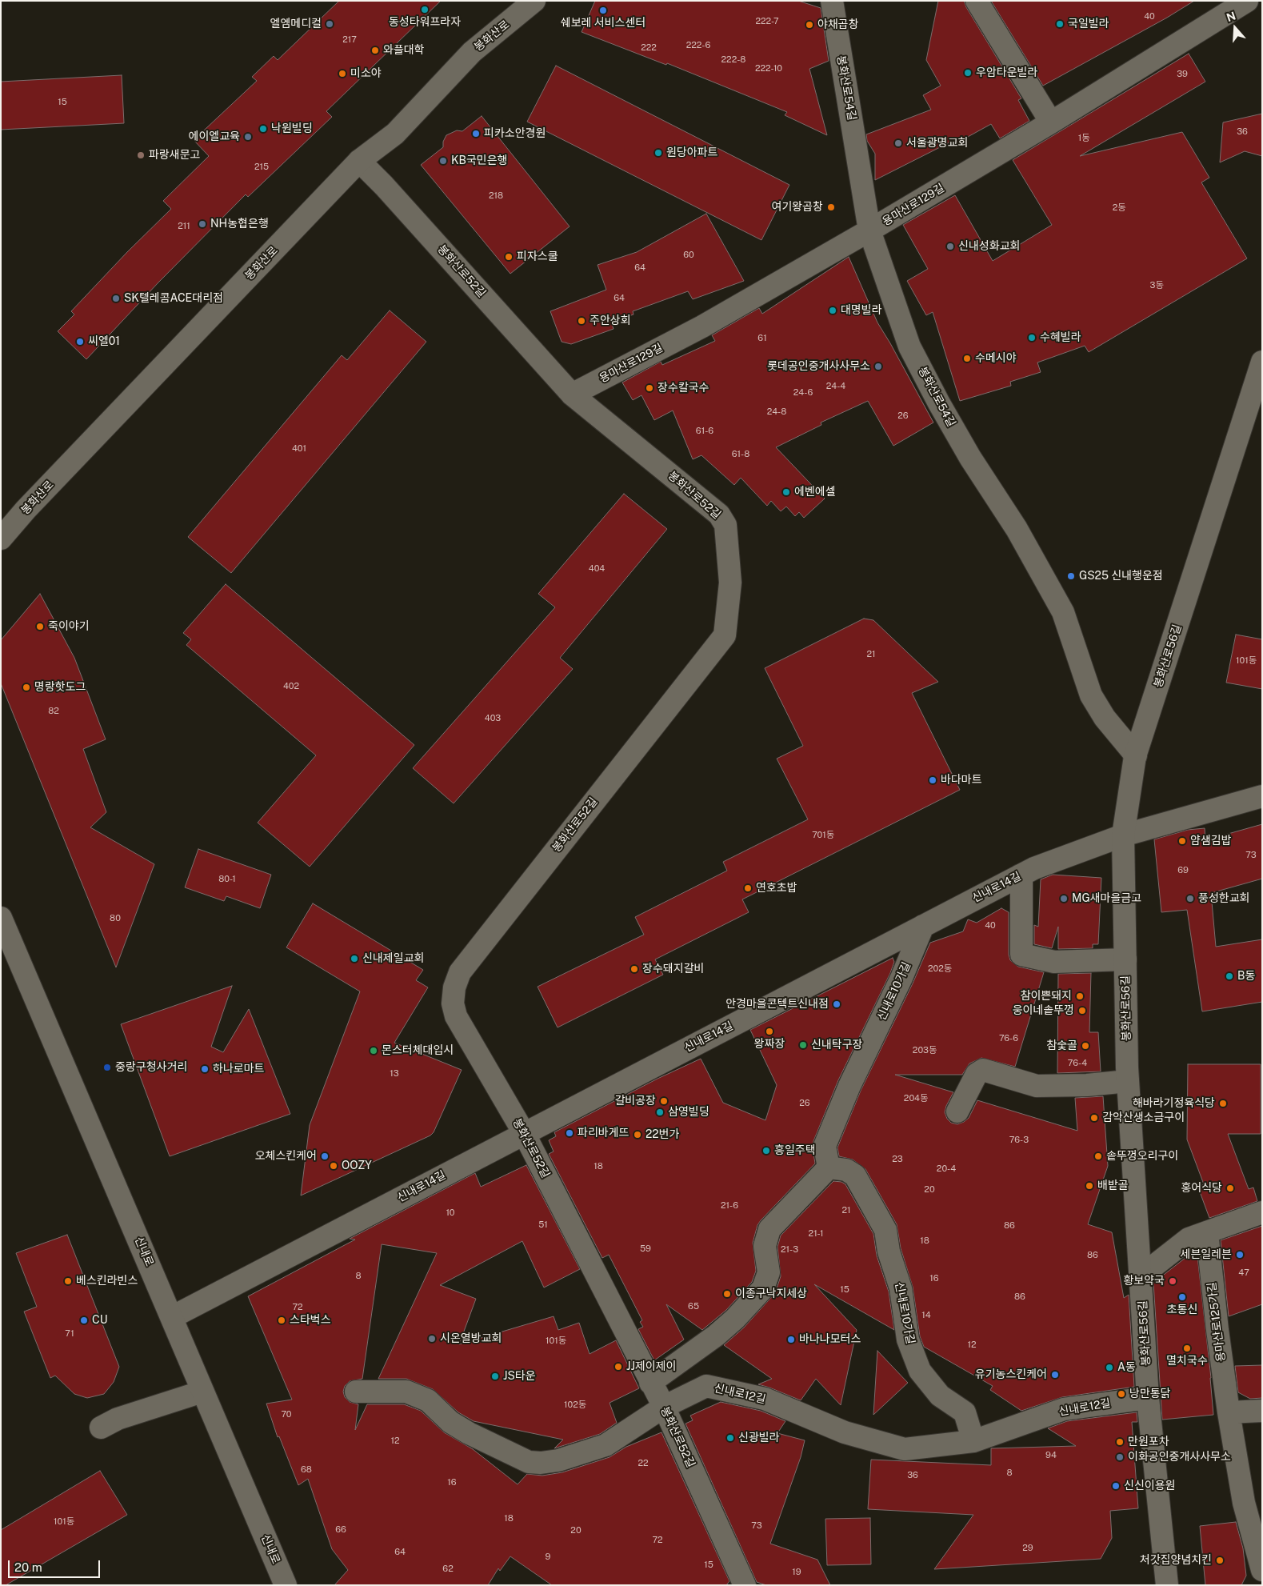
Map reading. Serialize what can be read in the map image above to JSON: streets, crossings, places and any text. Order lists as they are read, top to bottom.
{
  "streets": {
    "street": [
      "봉화산로",
      "봉화산로54길",
      "용마산로129길",
      "봉화산로52길",
      "봉화산로56길",
      "신내로14길",
      "신내로10가길",
      "신내로",
      "용마산로125가길",
      "신내로12길"
    ]
  },
  "crossings": [
    ["봉화산로", "봉화산로52길"],
    ["봉화산로54길", "용마산로129길"],
    ["봉화산로54길", "봉화산로56길"],
    ["용마산로129길", "봉화산로52길"],
    ["봉화산로52길", "신내로14길"],
    ["봉화산로52길", "신내로12길"],
    ["봉화산로56길", "신내로14길"],
    ["봉화산로56길", "신내로12길"],
    ["신내로14길", "신내로10가길"],
    ["신내로14길", "신내로"],
    ["신내로10가길", "신내로12길"]
  ],
  "places": [
    "동성타워프라자",
    "쉐보레 서비스센터",
    "엘엠메디컬",
    "국일빌라",
    "야채곱창",
    "와플대학",
    "우암타운빌라",
    "미소야",
    "낙원빌딩",
    "피카소안경원",
    "에이엘교육",
    "서울광명교회",
    "원당아파트",
    "파랑새문고",
    "KB국민은행",
    "여기왕곱창",
    "NH농협은행",
    "신내성화교회",
    "피자스쿨",
    "SK텔레콤ACE대리점",
    "대명빌라",
    "주안상회",
    "수혜빌라",
    "씨엘01",
    "수메시야",
    "롯데공인중개사사무소",
    "장수칼국수",
    "에벤에셀",
    "GS25 신내행운점",
    "죽이야기",
    "명랑핫도그",
    "바다마트",
    "얌샘김밥",
    "연호초밥",
    "MG새마을금고",
    "풍성한교회",
    "신내제일교회",
    "장수돼지갈비",
    "B동",
    "참이쁜돼지",
    "안경마을콘텍트신내점",
    "웅이네솥뚜껑",
    "왕짜장",
    "신내탁구장",
    "참숯골",
    "몬스터체대입시",
    "중랑구청사거리",
    "하나로마트",
    "갈비공장",
    "해바라기정육식당",
    "삼영빌딩",
    "감악산생소금구이",
    "파리바게뜨",
    "22번가",
    "흥일주택",
    "오체스킨케어",
    "솥뚜껑오리구이",
    "OOZY",
    "배밭골",
    "홍어식당",
    "세븐일레븐",
    "베스킨라빈스",
    "황보약국",
    "이종구낙지세상",
    "초통신",
    "CU",
    "스타벅스",
    "시온열방교회",
    "바나나모터스",
    "멸치국수",
    "JJ제이제이",
    "A동",
    "유기농스킨케어",
    "JS타운",
    "낭만통닭",
    "신광빌라",
    "만원포차",
    "이화공인중개사사무소",
    "신신이용원",
    "처갓집양념치킨"
  ],
  "house_numbers": [
    "40",
    "222-7",
    "217",
    "222-6",
    "222",
    "222-8",
    "222-10",
    "39",
    "15",
    "36",
    "1동",
    "215",
    "218",
    "2동",
    "211",
    "60",
    "64",
    "3동",
    "64",
    "61",
    "24-4",
    "24-6",
    "24-8",
    "26",
    "61-6",
    "401",
    "61-8",
    "404",
    "21",
    "101동",
    "402",
    "82",
    "403",
    "701동",
    "73",
    "69",
    "80-1",
    "80",
    "40",
    "202동",
    "76-6",
    "203동",
    "76-4",
    "13",
    "204동",
    "26",
    "76-3",
    "23",
    "18",
    "20-4",
    "20",
    "21-6",
    "21",
    "10",
    "51",
    "86",
    "21-1",
    "18",
    "59",
    "21-3",
    "86",
    "47",
    "8",
    "16",
    "15",
    "86",
    "65",
    "72",
    "14",
    "71",
    "101동",
    "12",
    "102동",
    "70",
    "12",
    "94",
    "22",
    "68",
    "8",
    "36",
    "16",
    "18",
    "101동",
    "73",
    "66",
    "20",
    "72",
    "29",
    "64",
    "9",
    "15",
    "62",
    "19"
  ],
  "scale_bar": "20 m",
  "north": "top"
}
